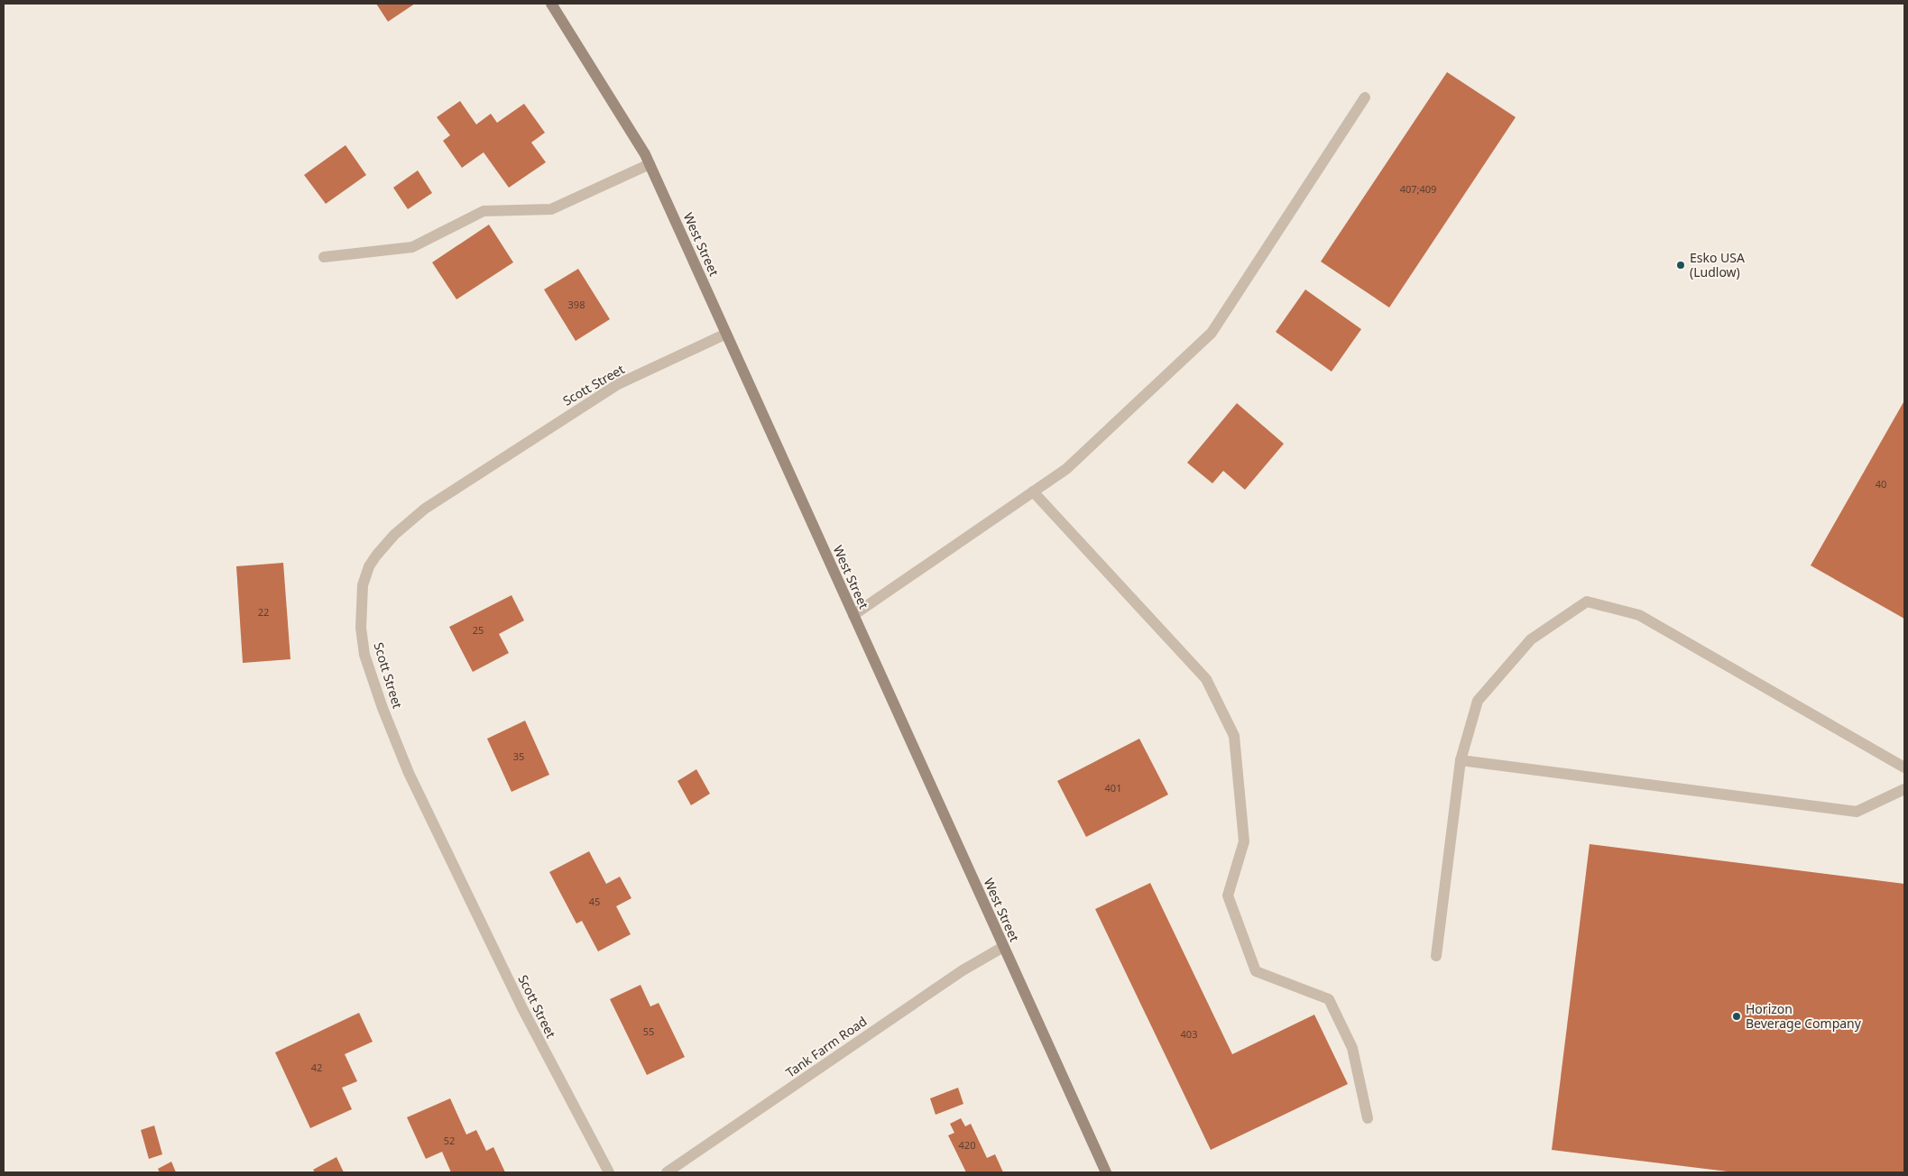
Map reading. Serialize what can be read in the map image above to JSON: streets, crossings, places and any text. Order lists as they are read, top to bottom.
{
  "streets": {
    "main road": ["West Street"],
    "street": ["Scott Street", "Tank Farm Road"]
  },
  "crossings": [
    ["West Street", "Scott Street"],
    ["West Street", "Tank Farm Road"]
  ],
  "places": ["Esko USA (Ludlow)", "Horizon Beverage Company"],
  "house_numbers": [
    "407;409",
    "398",
    "40",
    "22",
    "25",
    "35",
    "401",
    "45",
    "55",
    "403",
    "42",
    "52",
    "420"
  ]
}
